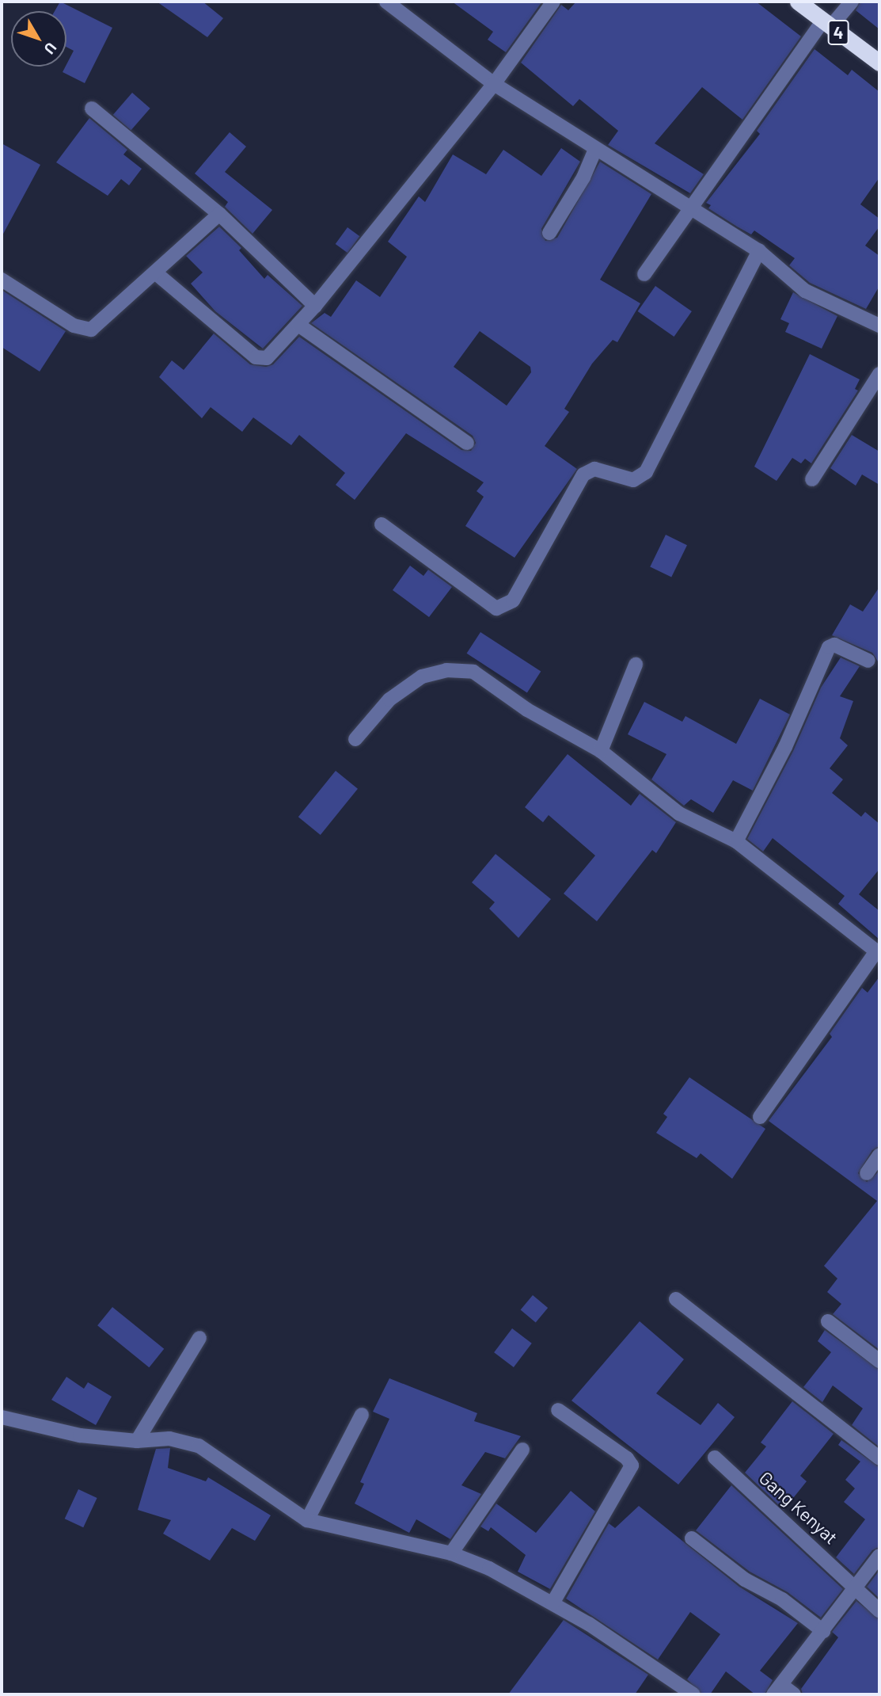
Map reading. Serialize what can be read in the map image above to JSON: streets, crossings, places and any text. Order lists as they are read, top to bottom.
{
  "streets": {
    "highway": ["4"],
    "street": ["Gang Kenyat"]
  },
  "north": "bottom right"
}
